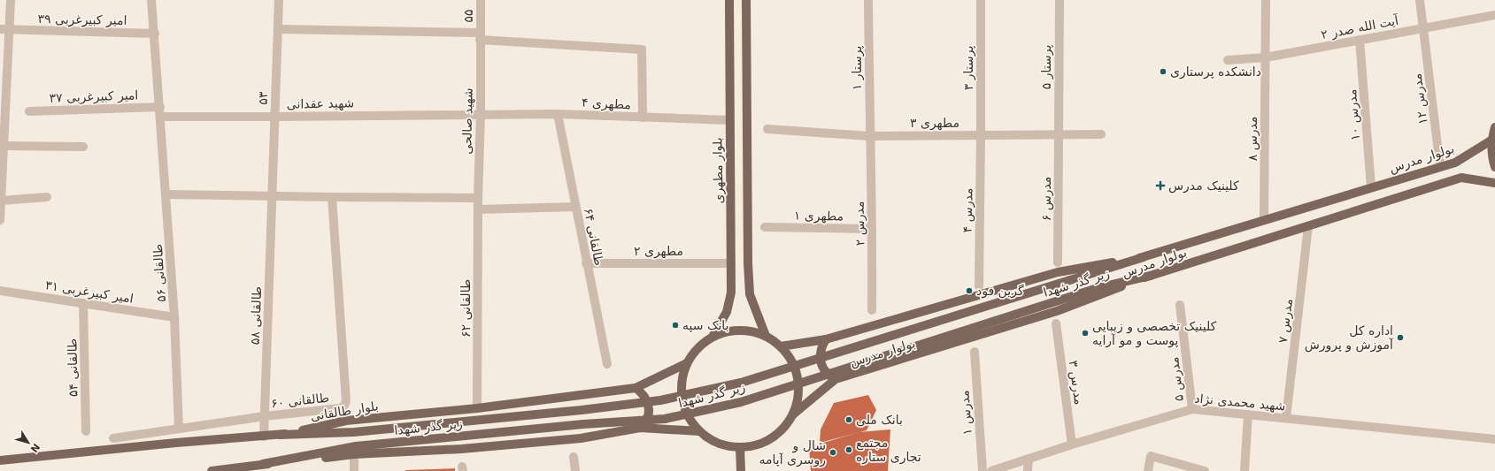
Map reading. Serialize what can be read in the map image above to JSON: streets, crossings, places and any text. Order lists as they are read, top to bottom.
{
  "streets": {
    "main road": [
      "بولوار مدرس",
      "بلوار مطهری",
      "زیر گذر شهدا",
      "بلوار طالقانی"
    ],
    "street": [
      "۵۵",
      "امیر کبیرغربی ۳۹",
      "آیت الله صدر ۲",
      "پرستار ۵",
      "پرستار ۱",
      "پرستار ۳",
      "امیر کبیرغربی ۳۷",
      "۵۳",
      "مدرس ۱۲",
      "شهید عقدانی",
      "مطهری ۴",
      "مدرس ۱۰",
      "شهید صالحی",
      "مطهری ۳",
      "مدرس ۸",
      "مدرس ۶",
      "مدرس ۴",
      "مطهری ۱",
      "مدرس ۲",
      "طالقانی ۶۴",
      "مطهری ۲",
      "طالقانی ۵۶",
      "امیر کبیرغربی ۳۱",
      "طالقانی ۶۲",
      "طالقانی ۵۸",
      "مدرس ۷",
      "طالقانی ۵۴",
      "مدرس ۵",
      "مدرس ۳",
      "طالقانی ۶۰",
      "شهید محمدی نژاد",
      "مدرس ۱"
    ]
  },
  "crossings": [
    ["۵۵", "شهید صالحی"],
    ["امیر کبیرغربی ۳۹", "طالقانی ۵۶"],
    ["آیت الله صدر ۲", "مدرس ۱۲"],
    ["آیت الله صدر ۲", "مدرس ۱۰"],
    ["آیت الله صدر ۲", "مدرس ۸"],
    ["پرستار ۵", "مطهری ۳"],
    ["پرستار ۵", "مدرس ۶"],
    ["پرستار ۱", "مطهری ۳"],
    ["پرستار ۱", "مدرس ۲"],
    ["پرستار ۳", "مطهری ۳"],
    ["پرستار ۳", "مدرس ۴"],
    ["امیر کبیرغربی ۳۷", "شهید عقدانی"],
    ["امیر کبیرغربی ۳۷", "طالقانی ۵۶"],
    ["۵۳", "شهید عقدانی"],
    ["۵۳", "طالقانی ۵۸"],
    ["مدرس ۱۲", "بولوار مدرس"],
    ["شهید عقدانی", "مطهری ۴"],
    ["شهید عقدانی", "شهید صالحی"],
    ["شهید عقدانی", "طالقانی ۵۶"],
    ["مطهری ۴", "شهید صالحی"],
    ["مطهری ۴", "بلوار مطهری"],
    ["مطهری ۴", "طالقانی ۶۴"],
    ["مدرس ۱۰", "بولوار مدرس"],
    ["شهید صالحی", "طالقانی ۶۲"],
    ["مطهری ۳", "مدرس ۶"],
    ["مطهری ۳", "مدرس ۴"],
    ["مطهری ۳", "مدرس ۲"],
    ["مدرس ۸", "بولوار مدرس"],
    ["بولوار مدرس", "بلوار مطهری"],
    ["بولوار مدرس", "زیر گذر شهدا"],
    ["بولوار مدرس", "مدرس ۷"],
    ["بولوار مدرس", "بلوار طالقانی"],
    ["بلوار مطهری", "مطهری ۲"],
    ["بلوار مطهری", "بلوار طالقانی"],
    ["مطهری ۱", "مدرس ۲"],
    ["طالقانی ۶۴", "مطهری ۲"],
    ["طالقانی ۵۶", "امیر کبیرغربی ۳۱"],
    ["طالقانی ۵۶", "طالقانی ۶۰"],
    ["زیر گذر شهدا", "بلوار طالقانی"],
    ["امیر کبیرغربی ۳۱", "طالقانی ۵۴"],
    ["طالقانی ۶۲", "بلوار طالقانی"],
    ["طالقانی ۵۸", "طالقانی ۶۰"],
    ["طالقانی ۵۸", "بلوار طالقانی"],
    ["مدرس ۷", "شهید محمدی نژاد"],
    ["مدرس ۵", "شهید محمدی نژاد"],
    ["مدرس ۳", "شهید محمدی نژاد"]
  ],
  "places": {
    "other": [
      "دانشکده پرستاری",
      "گرین فود",
      "بانک سپه",
      "کلینیک تخصصی و زیبایی پوست و مو آرایه",
      "اداره کل آموزش و پرورش",
      "بانک ملی",
      "مجتمع تجاری ستاره",
      "شال و روسری آپامه"
    ],
    "health": ["کلینیک مدرس"]
  },
  "north": "bottom right"
}
